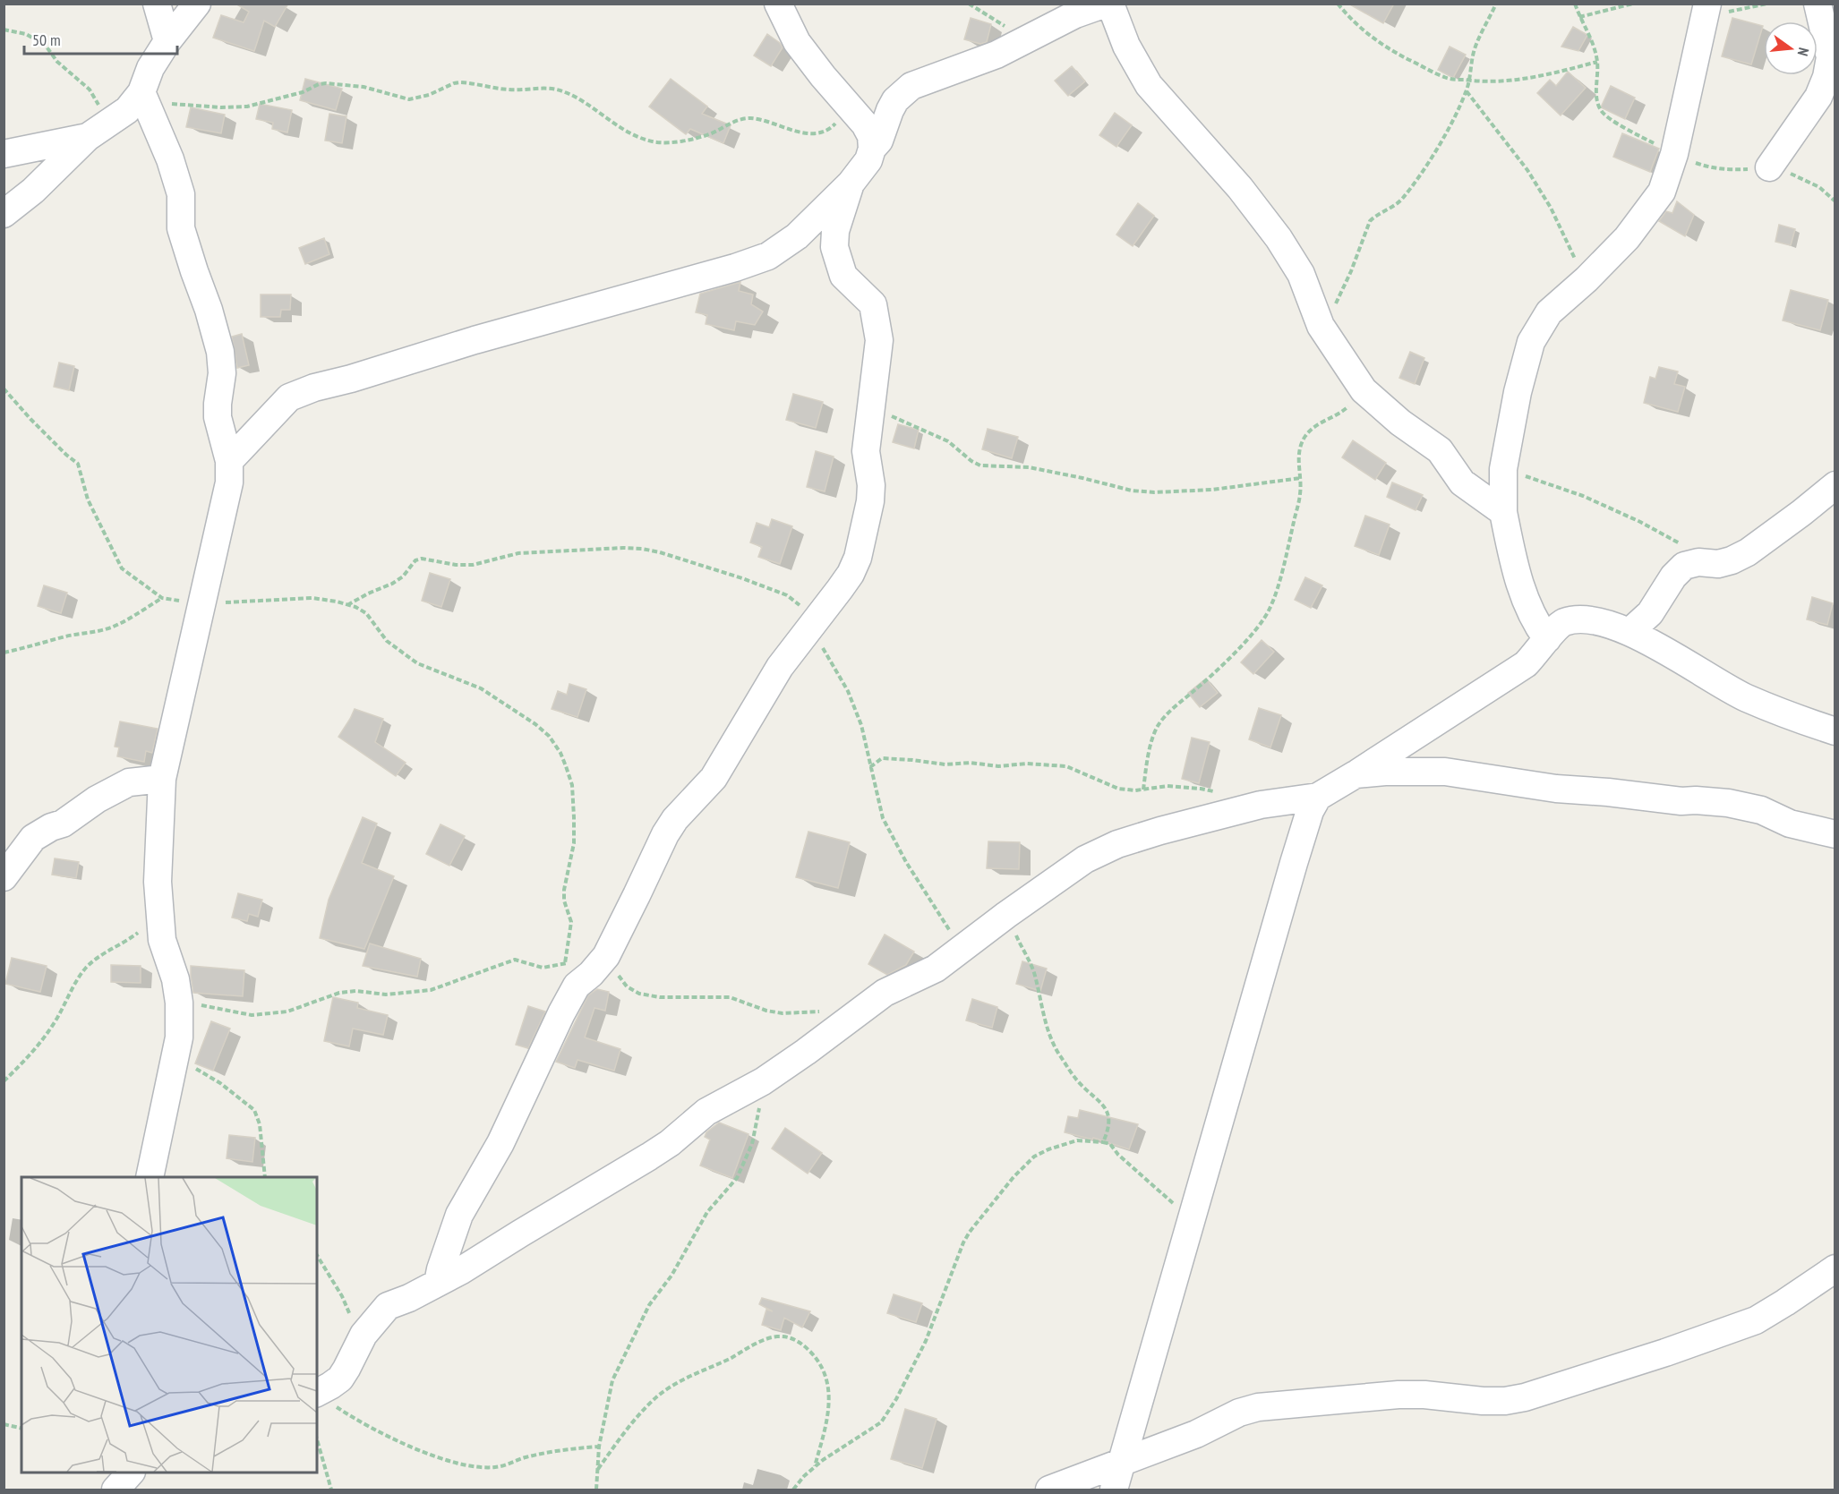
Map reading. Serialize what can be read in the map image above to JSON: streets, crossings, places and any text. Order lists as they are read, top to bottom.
{
  "scale_bar": "50 m",
  "north": "right"
}
